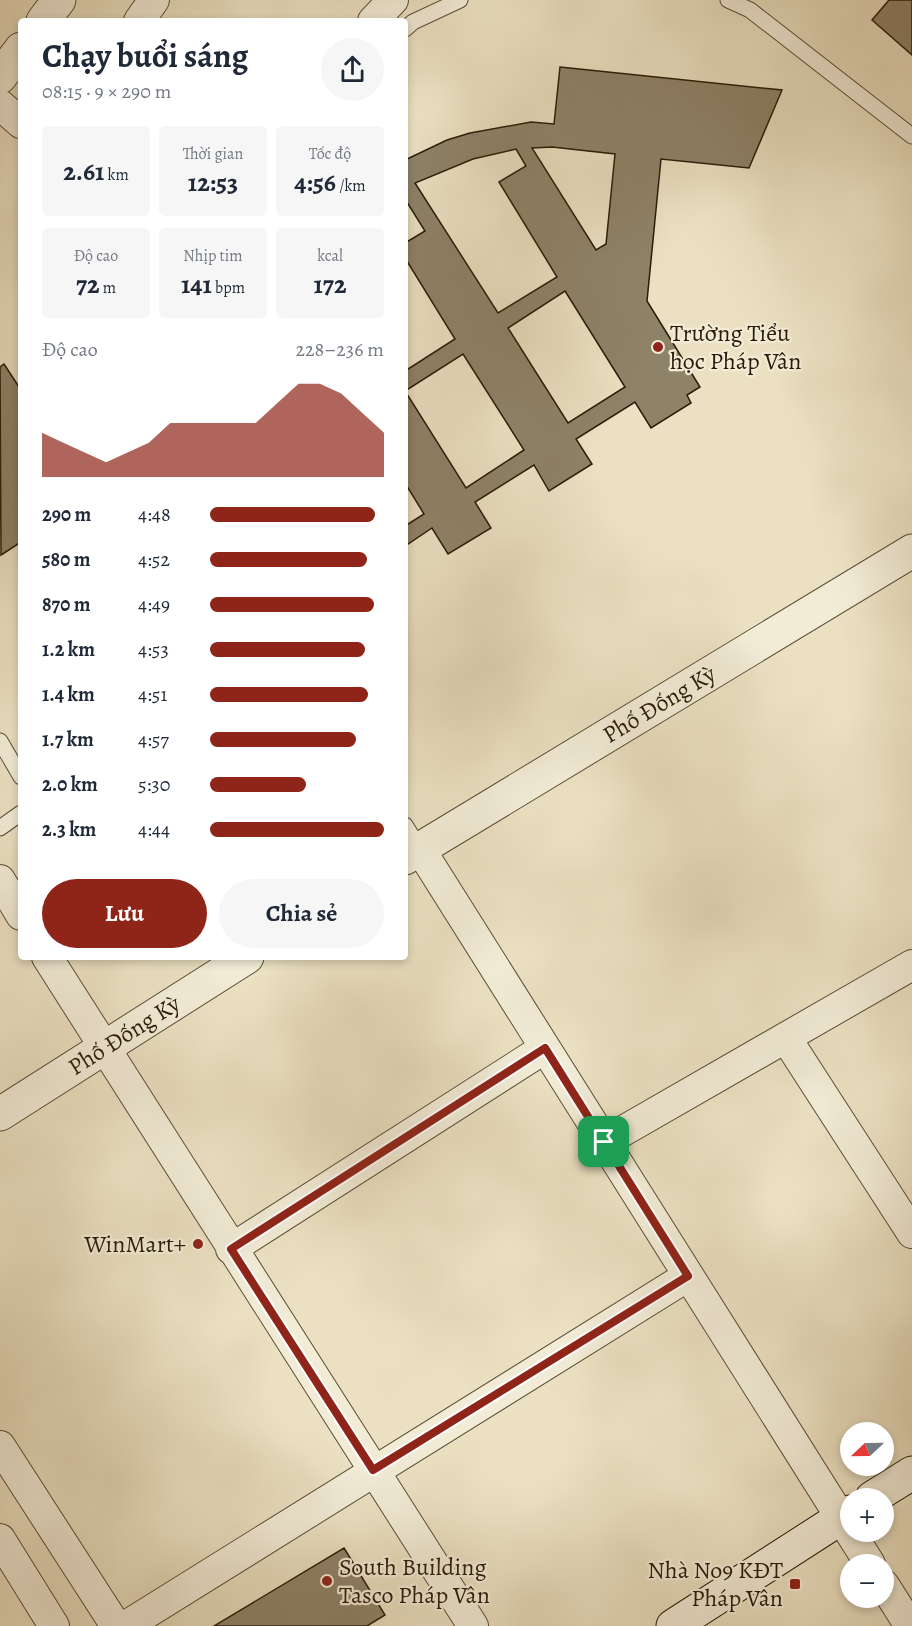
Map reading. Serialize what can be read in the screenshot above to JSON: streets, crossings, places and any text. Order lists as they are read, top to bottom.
{
  "streets": {
    "street": ["Phố Đống Kỳ"]
  },
  "places": {
    "other": ["Trường Tiểu học Pháp Vân", "WinMart+", "South Building Tasco Pháp Vân"],
    "transit": ["Nhà No9 KĐT Pháp Vân"]
  },
  "north": "left",
  "page": {
    "heading": ["Chạy buổi sáng", "08:15 · 9 × 290 m"],
    "stats": [
      ["2.61 km"],
      ["Thời gian", "12:53"],
      ["Tốc độ", "4:56 /km"],
      ["Độ cao", "72 m"],
      ["Nhịp tim", "141 bpm"],
      ["kcal", "172"]
    ],
    "chart": ["Độ cao", "228–236 m"],
    "list": [
      {
        "name": "290 m",
        "note": "4:48"
      },
      {
        "name": "580 m",
        "note": "4:52"
      },
      {
        "name": "870 m",
        "note": "4:49"
      },
      {
        "name": "1.2 km",
        "note": "4:53"
      },
      {
        "name": "1.4 km",
        "note": "4:51"
      },
      {
        "name": "1.7 km",
        "note": "4:57"
      },
      {
        "name": "2.0 km",
        "note": "5:30"
      },
      {
        "name": "2.3 km",
        "note": "4:44"
      }
    ],
    "buttons": ["Lưu", "Chia sẻ"],
    "map_buttons": ["+", "−"]
  }
}
